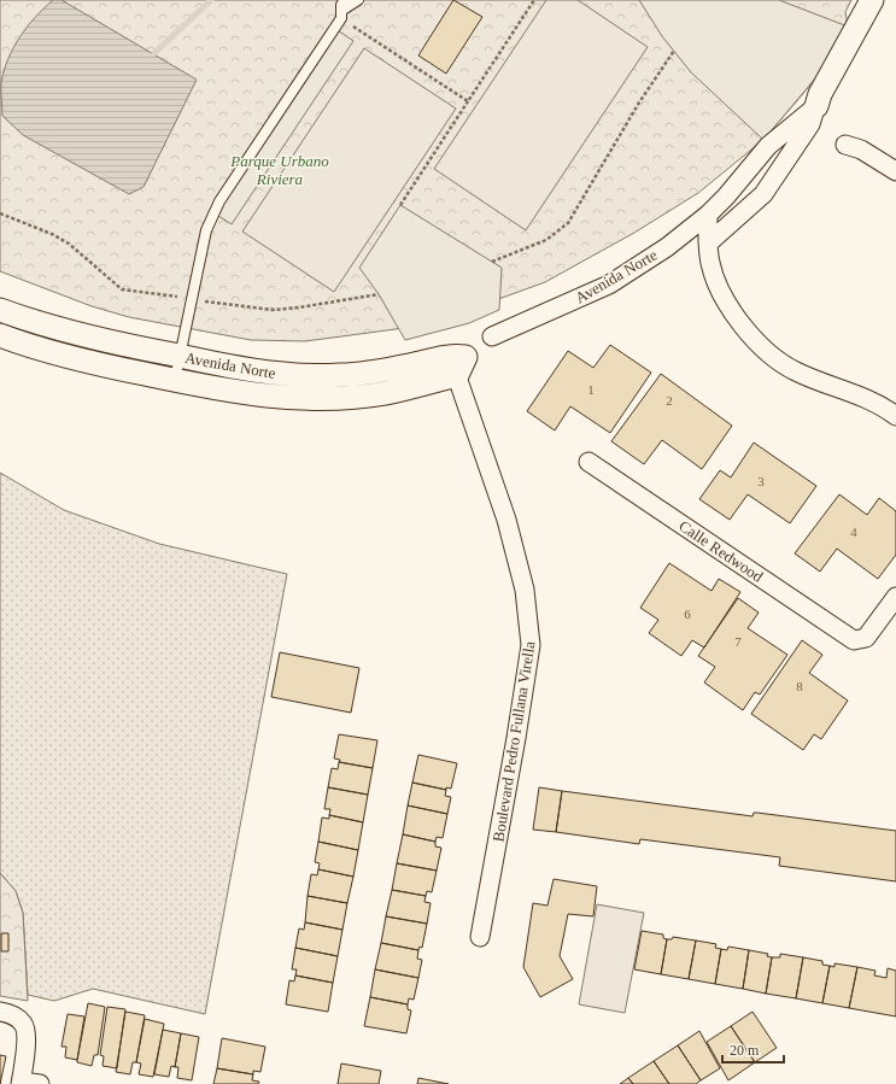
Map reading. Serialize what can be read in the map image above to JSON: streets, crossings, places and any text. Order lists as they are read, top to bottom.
{
  "streets": {
    "street": ["Avenida Norte", "Calle Redwood", "Boulevard Pedro Fullana Virella"]
  },
  "crossings": [
    ["Avenida Norte", "Boulevard Pedro Fullana Virella"]
  ],
  "parks": ["Parque Urbano Riviera"],
  "house_numbers": [
    "1",
    "2",
    "3",
    "4",
    "6",
    "7",
    "8"
  ],
  "scale_bar": "20 m"
}
